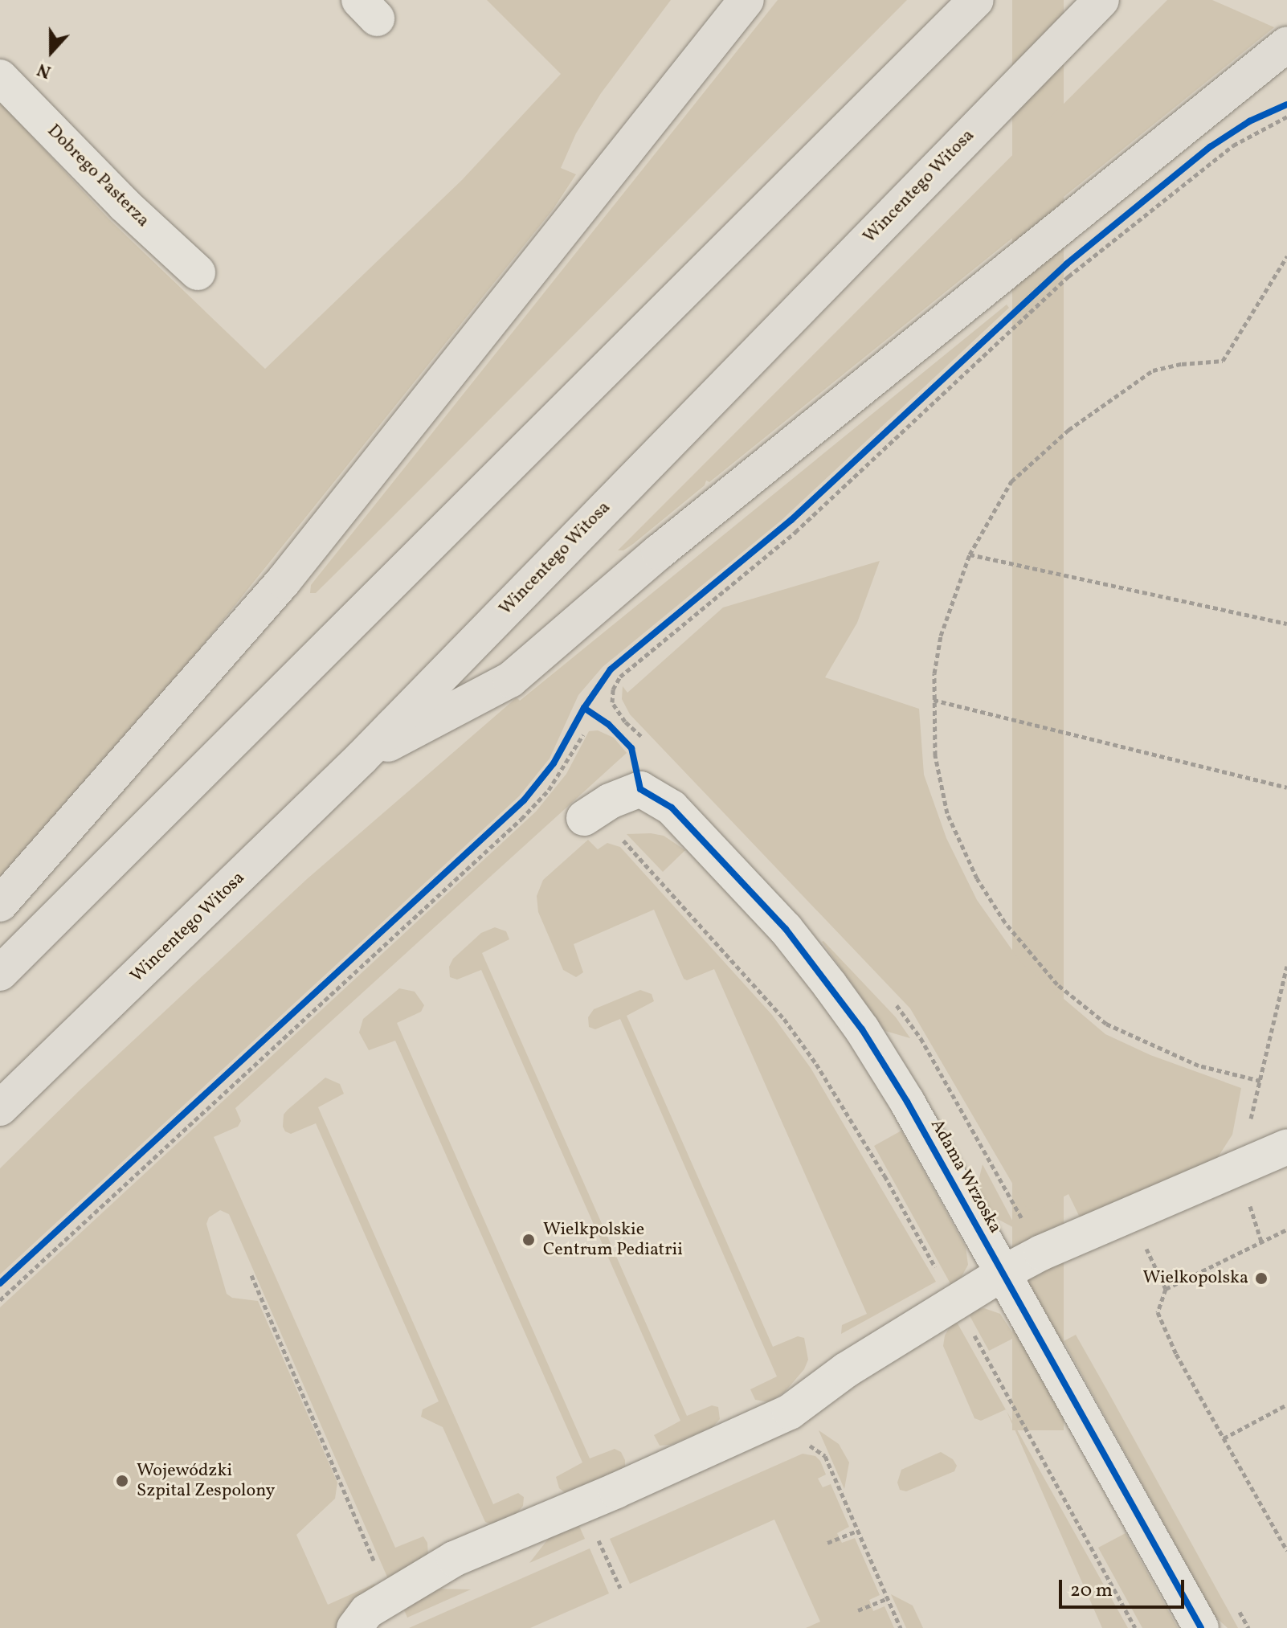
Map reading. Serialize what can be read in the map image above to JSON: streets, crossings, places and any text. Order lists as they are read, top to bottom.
{
  "streets": {
    "main road": ["Wincentego Witosa"],
    "street": ["Dobrego Pasterza", "Adama Wrzoska"]
  },
  "places": ["Wielkpolskie Centrum Pediatrii", "Wielkopolska", "Wojewódzki Szpital Zespolony"],
  "scale_bar": "20 m",
  "north": "bottom"
}
